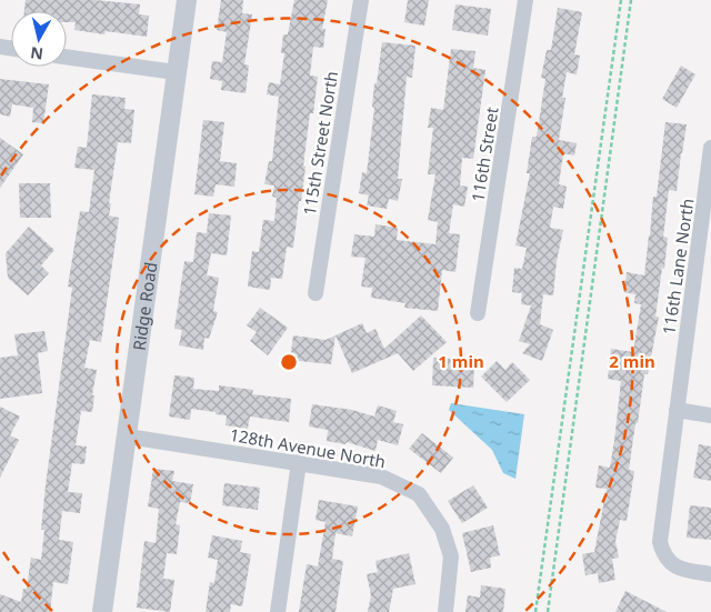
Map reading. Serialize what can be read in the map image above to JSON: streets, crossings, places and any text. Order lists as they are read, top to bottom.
{
  "streets": {
    "street": [
      "115th Street North",
      "116th Street",
      "116th Lane North",
      "Ridge Road",
      "128th Avenue North"
    ]
  },
  "crossings": [
    ["Ridge Road", "128th Avenue North"]
  ],
  "north": "bottom",
  "rings": ["1 min", "2 min"]
}
